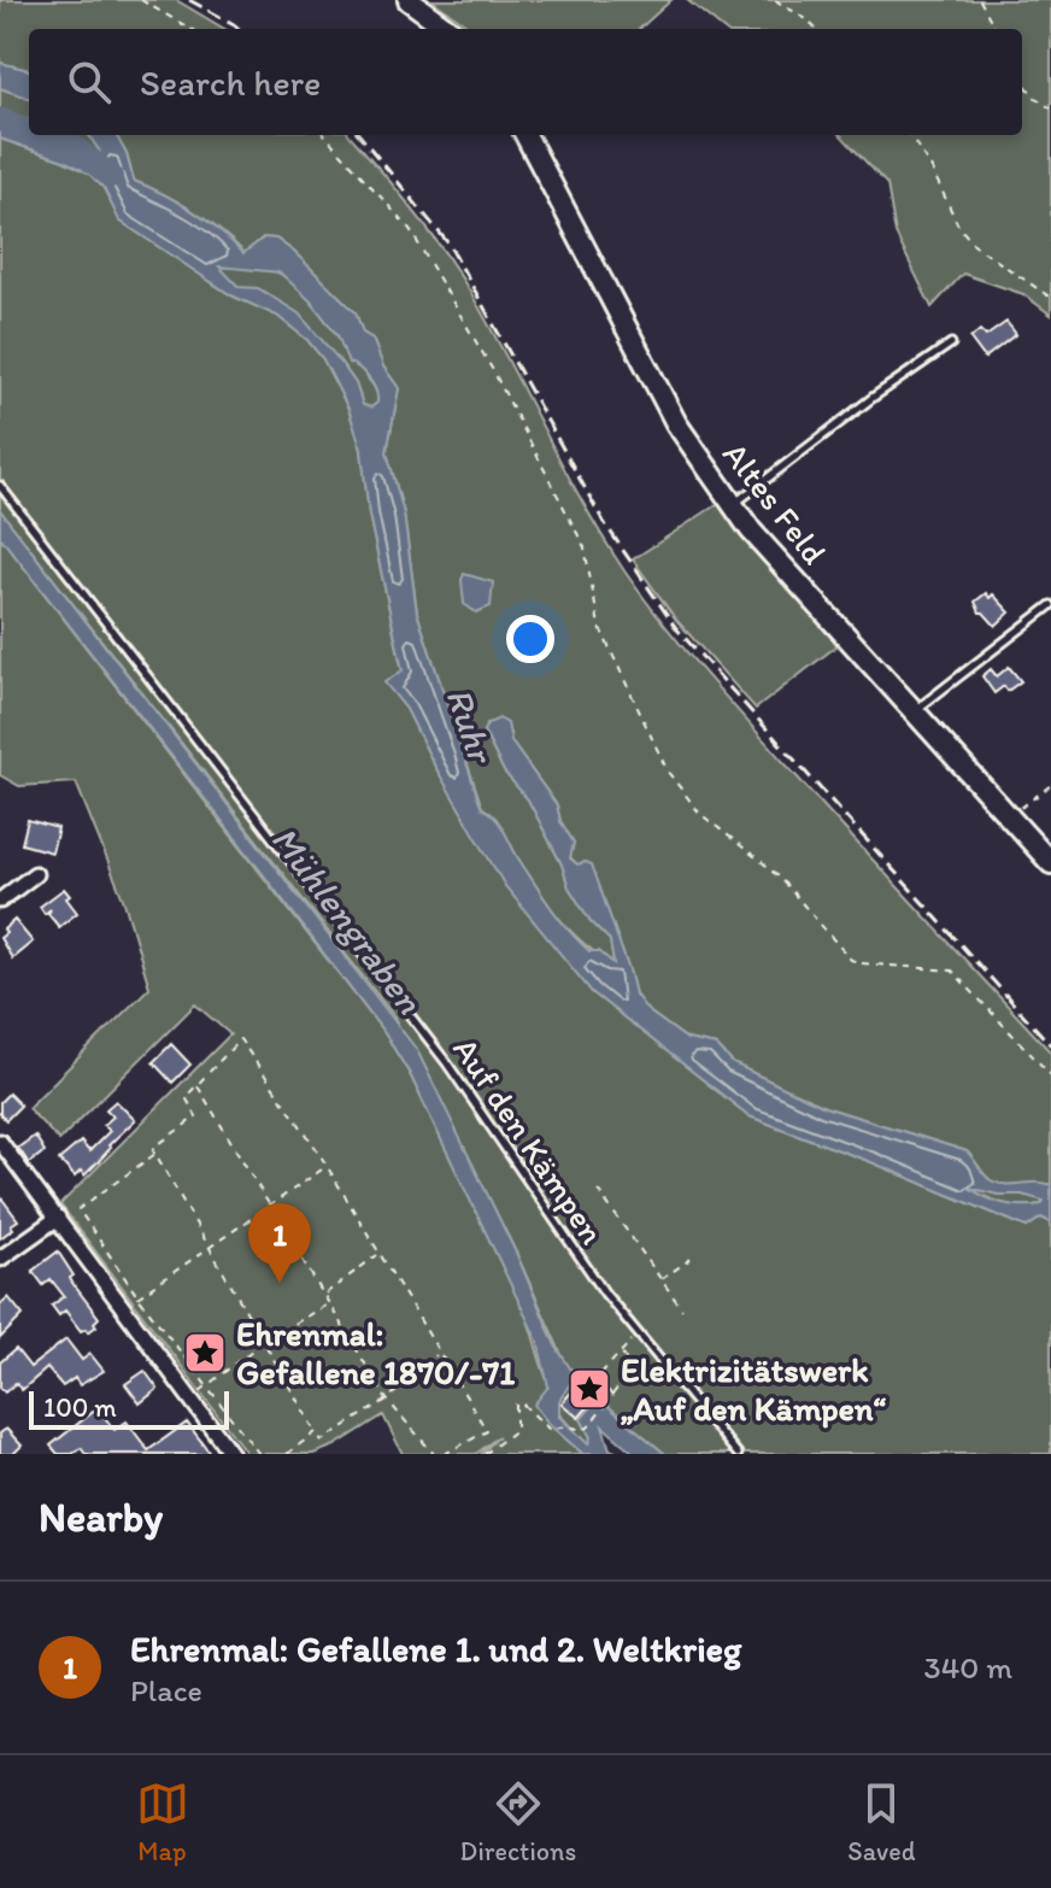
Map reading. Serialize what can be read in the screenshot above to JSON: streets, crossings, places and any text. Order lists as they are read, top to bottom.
{
  "streets": {
    "main road": ["Altes Feld"],
    "lane": ["Auf den Kämpen"]
  },
  "water": ["Ruhr", "Mühlengraben"],
  "places": {
    "place": ["Ehrenmal: Gefallene 1870/-71", "Elektrizitätswerk „Auf den Kämpen“"]
  },
  "scale_bar": "100 m",
  "page": {
    "search": "Search here",
    "pins": "1",
    "scale": "100 m",
    "heading": "Nearby",
    "list": [
      {
        "mark": "1",
        "name": "Ehrenmal: Gefallene 1. und 2. Weltkrieg",
        "note": "Place",
        "value": "340 m"
      }
    ],
    "nav": ["Map", "Directions", "Saved"]
  }
}
